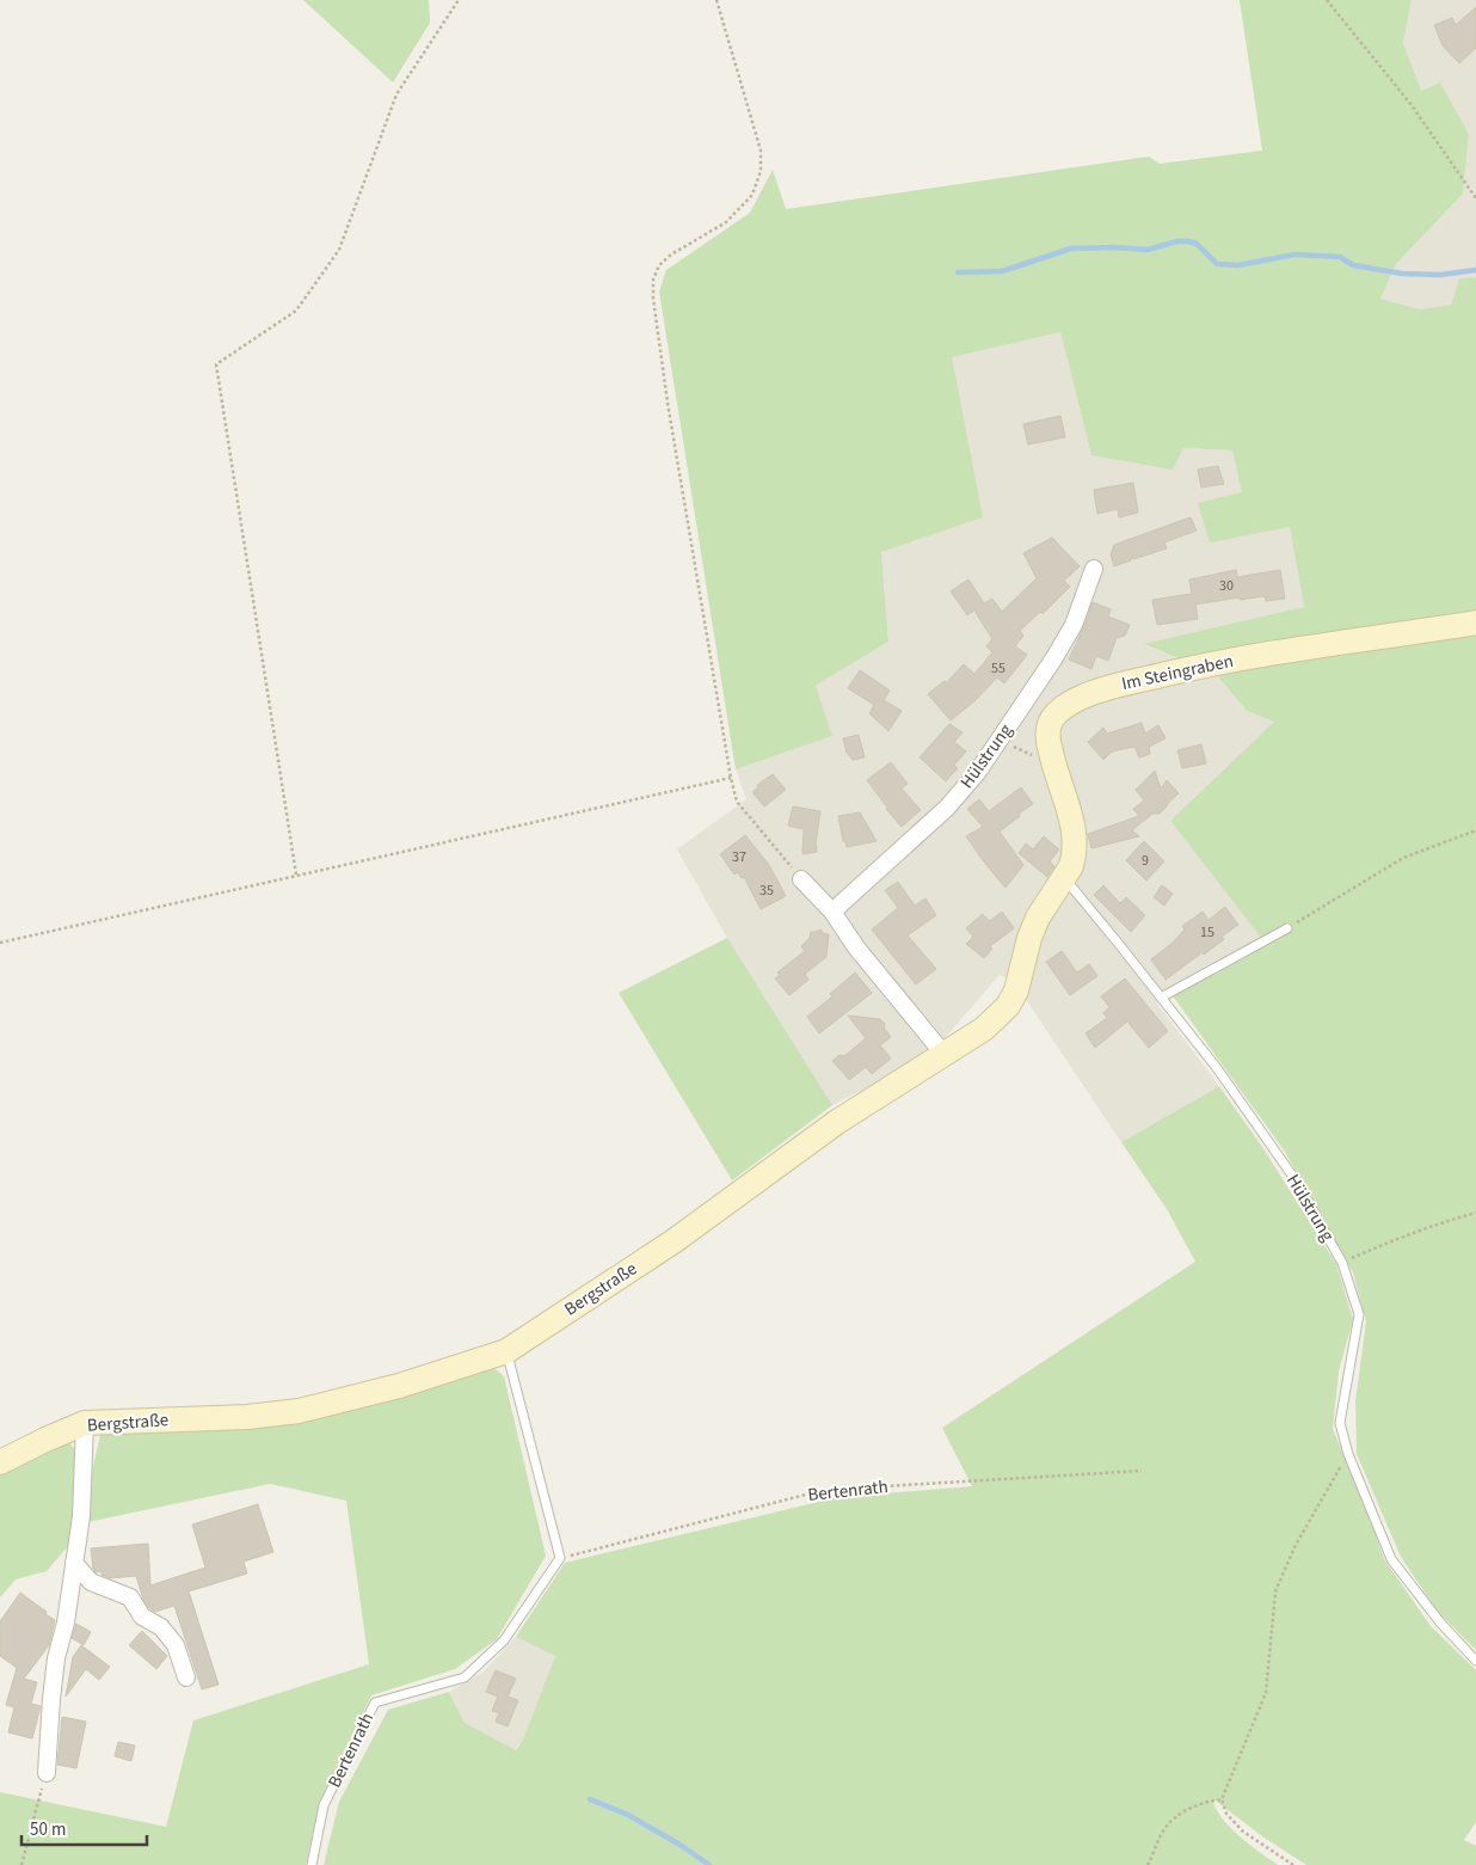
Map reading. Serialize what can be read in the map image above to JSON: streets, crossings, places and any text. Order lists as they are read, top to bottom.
{
  "streets": {
    "street": ["Im Steingraben", "Hülstrung", "Bergstraße"],
    "lane": ["Bertenrath"]
  },
  "crossings": [
    ["Im Steingraben", "Hülstrung"],
    ["Im Steingraben", "Bergstraße"],
    ["Hülstrung", "Bergstraße"]
  ],
  "house_numbers": [
    "30",
    "55",
    "37",
    "9",
    "35",
    "15"
  ],
  "scale_bar": "50 m"
}
